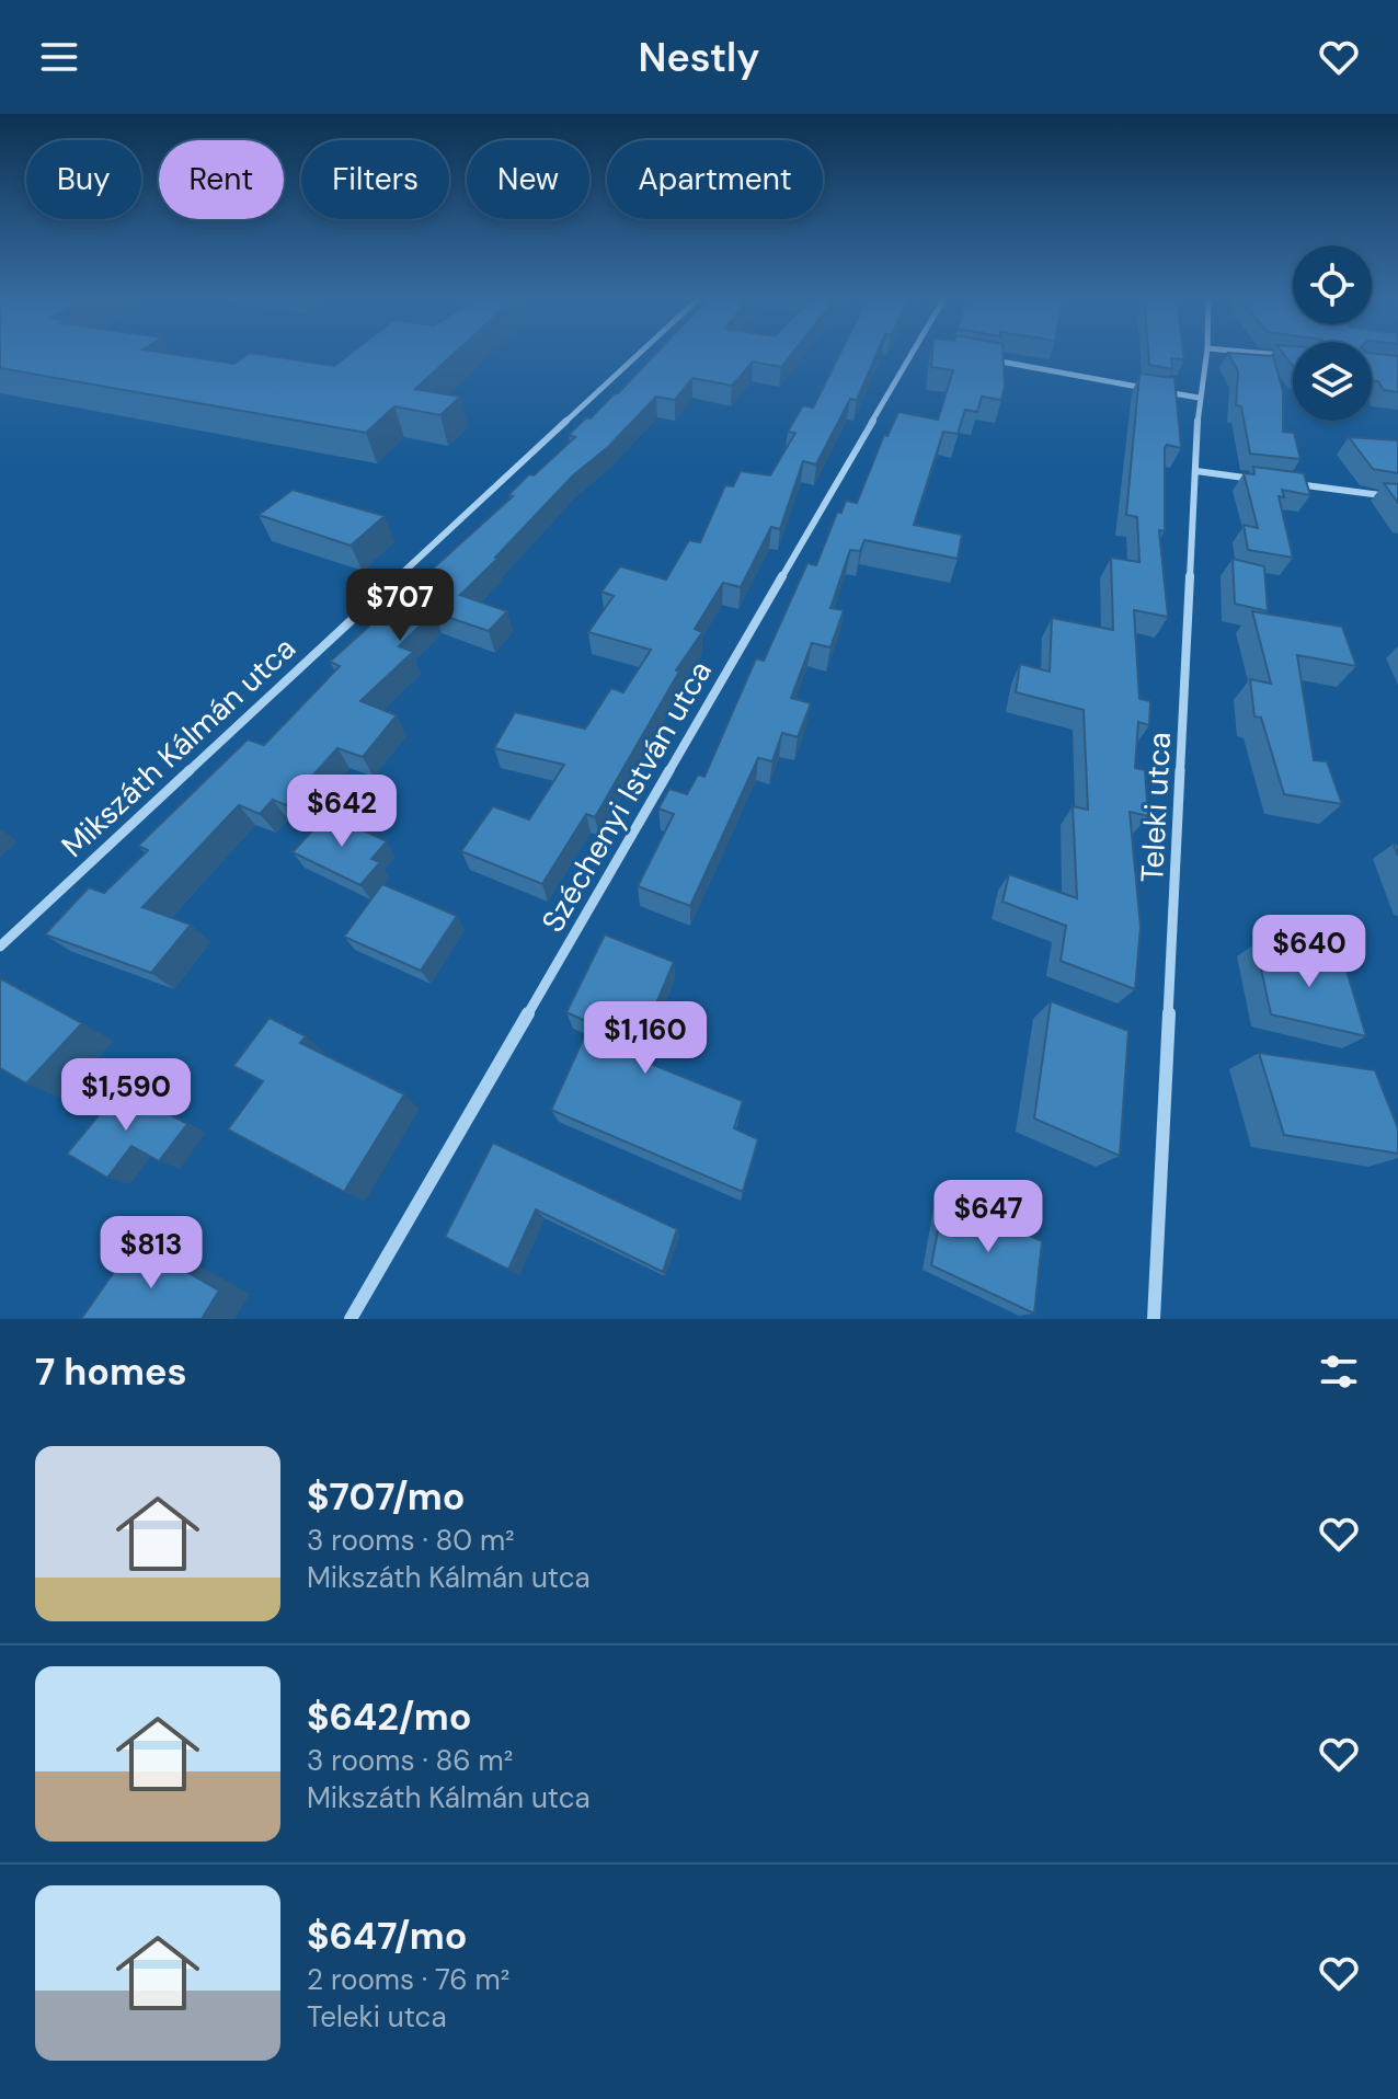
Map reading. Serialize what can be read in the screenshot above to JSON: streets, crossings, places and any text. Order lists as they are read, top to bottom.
{
  "streets": {
    "street": ["Mikszáth Kálmán utca", "Széchenyi István utca", "Teleki utca"]
  },
  "page": {
    "header": "Nestly",
    "chip": [
      "Buy",
      "Rent",
      "Filters",
      "New",
      "Apartment"
    ],
    "price": [
      "$707",
      "$642",
      "$640",
      "$1,160",
      "$1,590",
      "$647",
      "$813"
    ],
    "heading": "7 homes",
    "list": [
      {
        "name": "$707/mo",
        "note": "3 rooms · 80 m² · Mikszáth Kálmán utca"
      },
      {
        "name": "$642/mo",
        "note": "3 rooms · 86 m² · Mikszáth Kálmán utca"
      },
      {
        "name": "$647/mo",
        "note": "2 rooms · 76 m² · Teleki utca"
      }
    ]
  }
}
